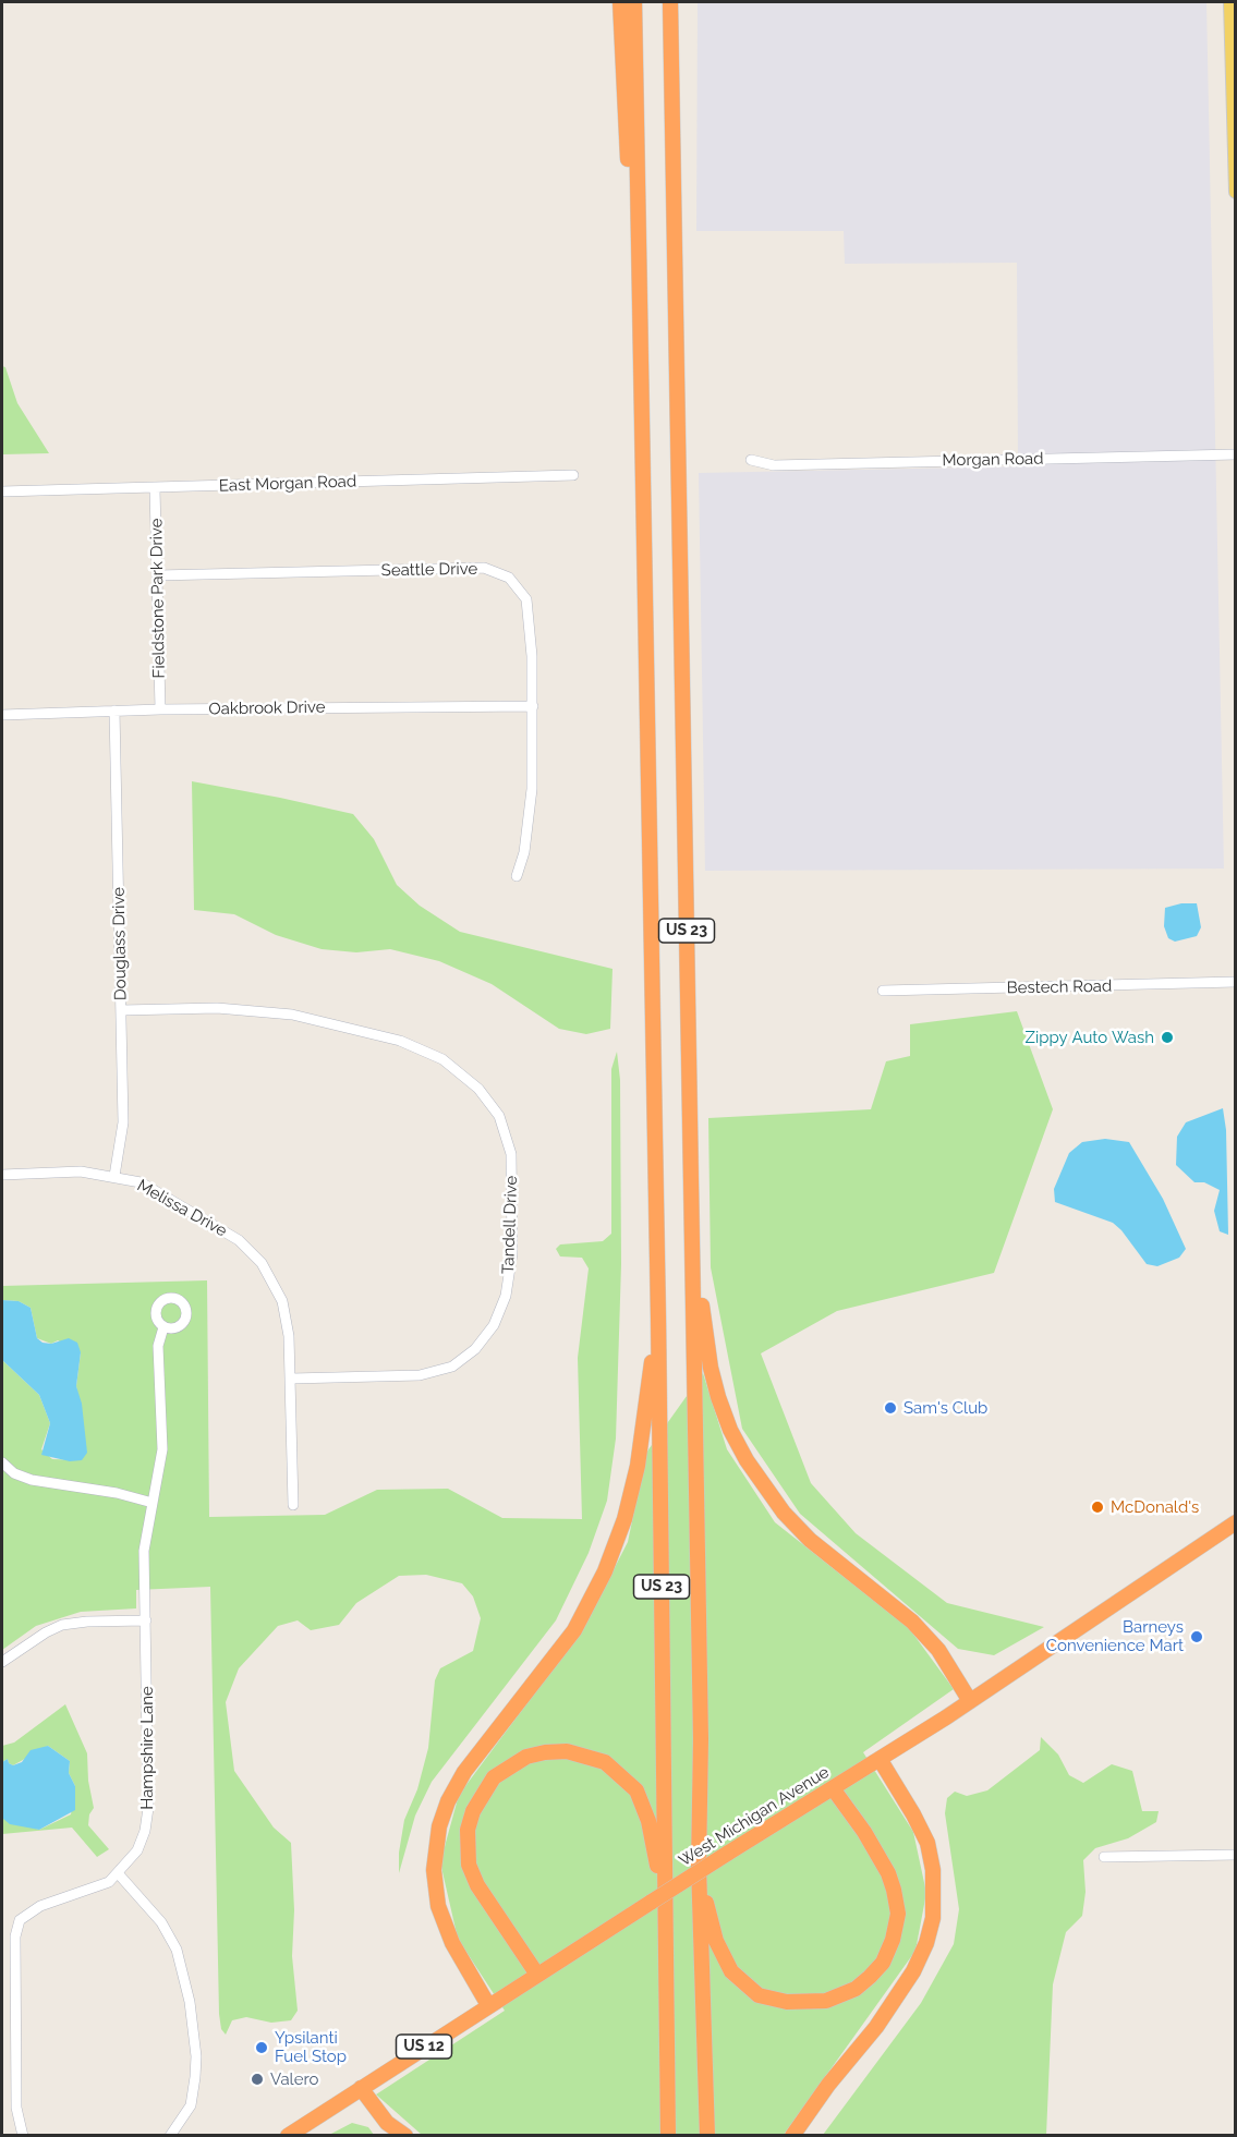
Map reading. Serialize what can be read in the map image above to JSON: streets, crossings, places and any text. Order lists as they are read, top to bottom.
{
  "streets": {
    "highway": ["US 23", "West Michigan Avenue", "US 12"],
    "street": [
      "Morgan Road",
      "East Morgan Road",
      "Seattle Drive",
      "Fieldstone Park Drive",
      "Oakbrook Drive",
      "Douglass Drive",
      "Bestech Road",
      "Melissa Drive",
      "Tandell Drive",
      "Hampshire Lane"
    ]
  },
  "crossings": [
    ["East Morgan Road", "Fieldstone Park Drive"],
    ["Seattle Drive", "Fieldstone Park Drive"],
    ["Seattle Drive", "Oakbrook Drive"],
    ["Fieldstone Park Drive", "Oakbrook Drive"],
    ["Oakbrook Drive", "Douglass Drive"],
    ["US 23", "West Michigan Avenue"],
    ["Douglass Drive", "Melissa Drive"],
    ["Douglass Drive", "Tandell Drive"],
    ["Melissa Drive", "Tandell Drive"]
  ],
  "places": [
    "Zippy Auto Wash",
    "Sam's Club",
    "McDonald's",
    "Barneys Convenience Mart",
    "Ypsilanti Fuel Stop",
    "Valero"
  ]
}
